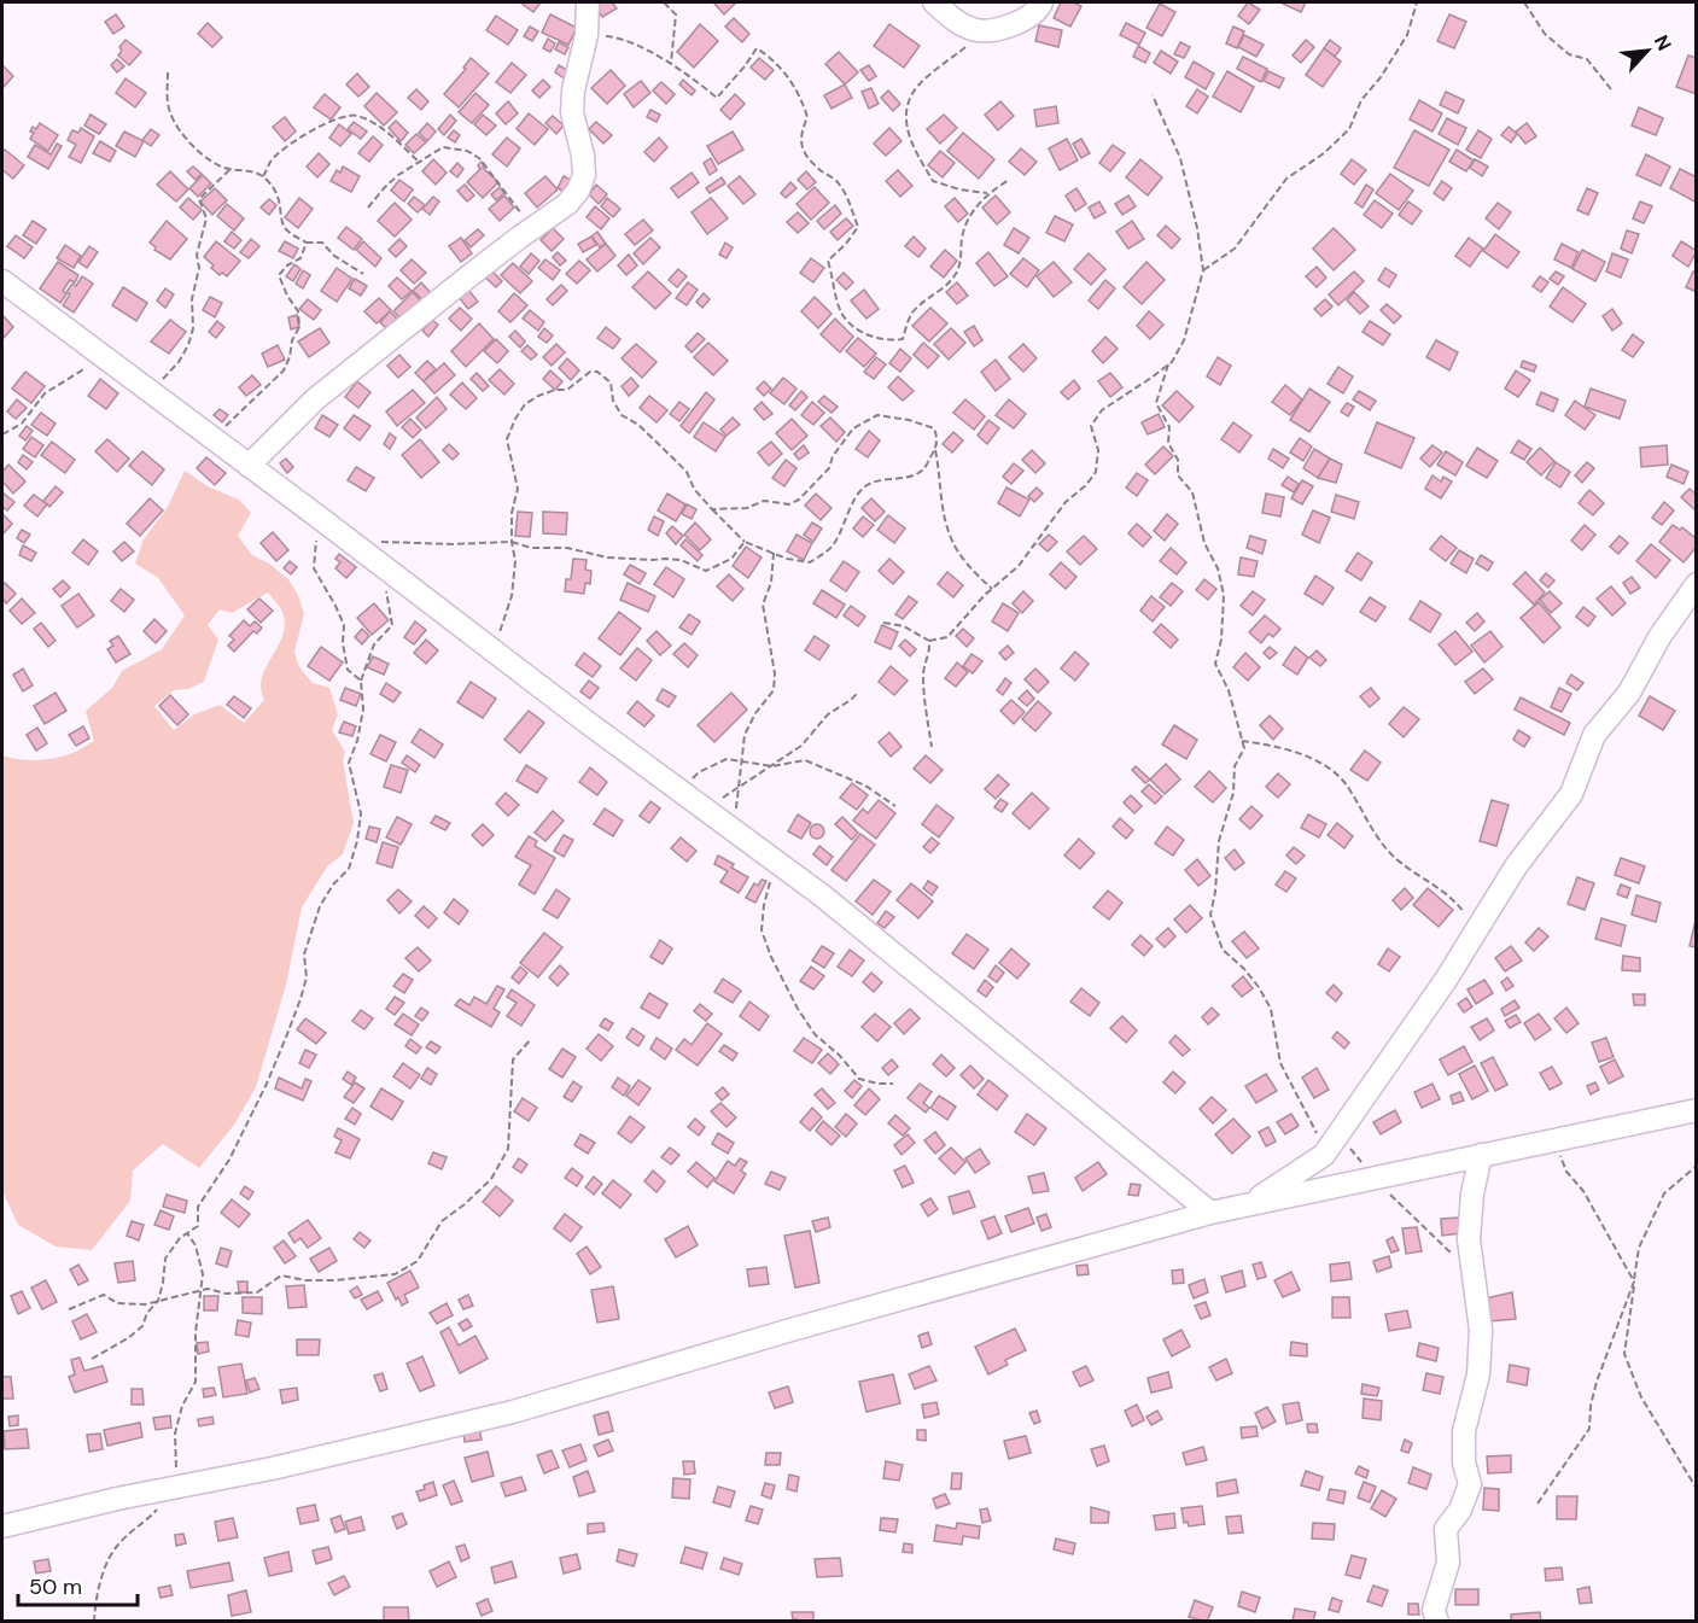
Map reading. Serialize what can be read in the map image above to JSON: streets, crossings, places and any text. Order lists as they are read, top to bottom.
{
  "scale_bar": "50 m",
  "north": "top right"
}
